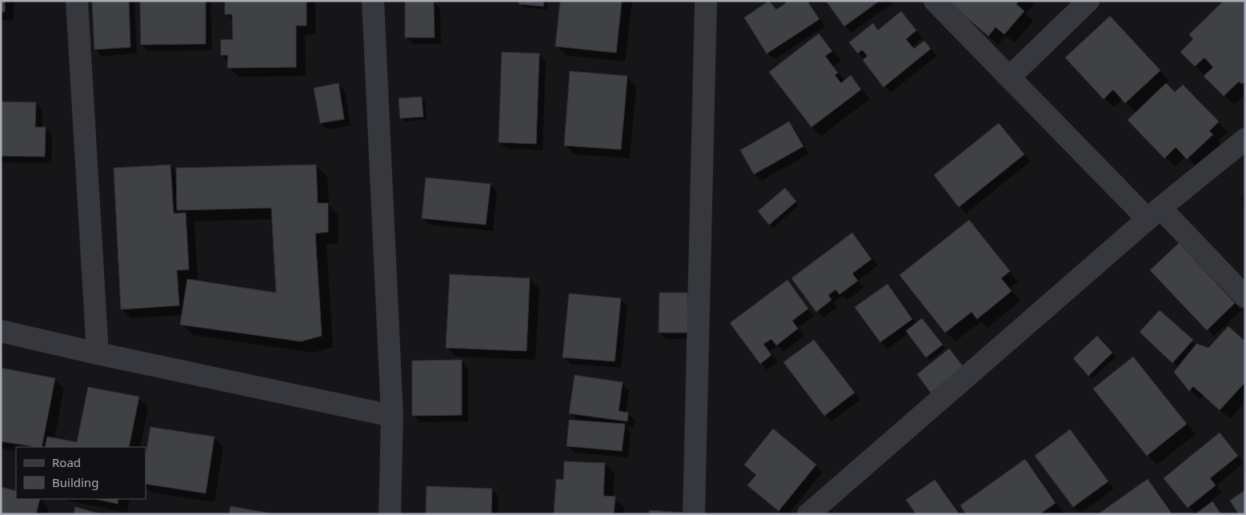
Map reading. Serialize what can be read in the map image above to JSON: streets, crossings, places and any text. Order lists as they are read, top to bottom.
{
  "legend": ["Road", "Building"]
}
